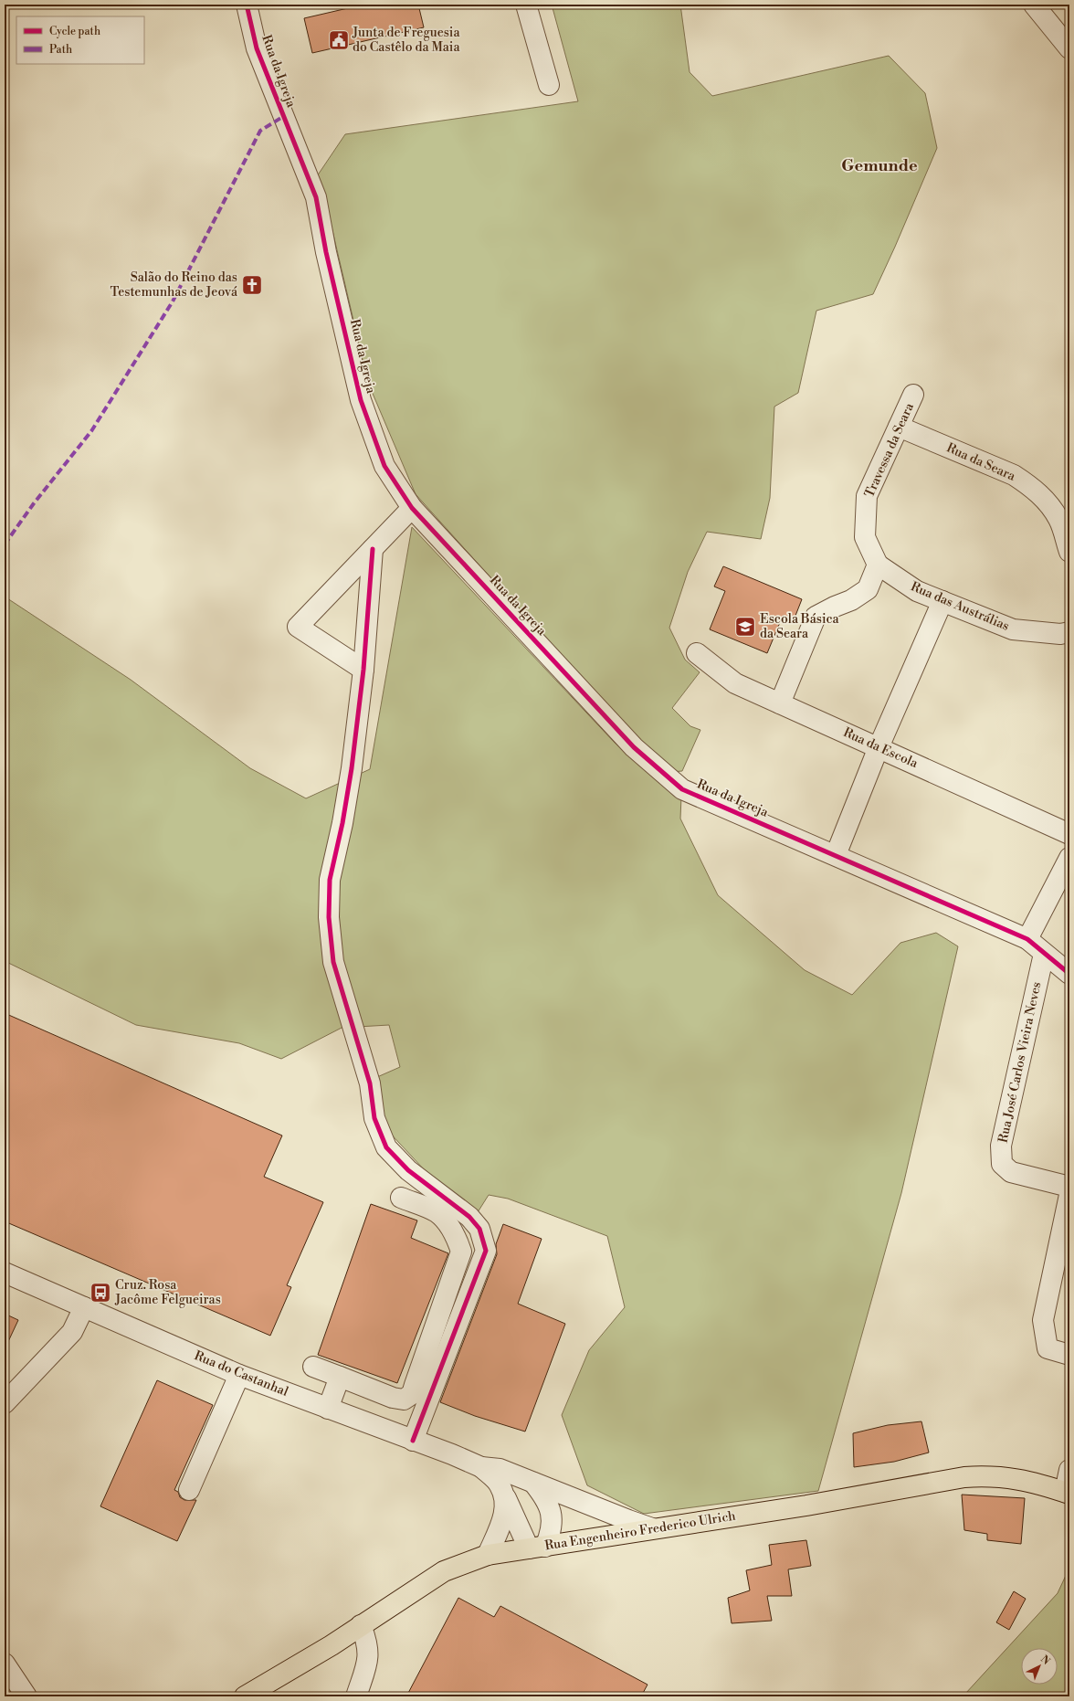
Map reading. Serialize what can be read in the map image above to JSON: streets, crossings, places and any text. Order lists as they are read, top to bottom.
{
  "streets": {
    "main road": ["Rua Engenheiro Frederico Ulrich"],
    "street": [
      "Rua da Igreja",
      "Travessa da Seara",
      "Rua da Seara",
      "Rua das Austrálias",
      "Rua da Escola",
      "Rua José Carlos Vieira Neves",
      "Rua do Castanhal"
    ]
  },
  "crossings": [
    ["Rua da Igreja", "Rua José Carlos Vieira Neves"],
    ["Travessa da Seara", "Rua da Seara"],
    ["Travessa da Seara", "Rua das Austrálias"],
    ["Rua do Castanhal", "Rua Engenheiro Frederico Ulrich"]
  ],
  "districts": ["Gemunde"],
  "places": {
    "public building": ["Junta de Freguesia do Castêlo da Maia"],
    "church": ["Salão do Reino das Testemunhas de Jeová"],
    "school or university": ["Escola Básica da Seara"],
    "bus stop": ["Cruz. Rosa Jacôme Felgueiras"]
  },
  "legend": ["Cycle path", "Path"],
  "north": "top right"
}
